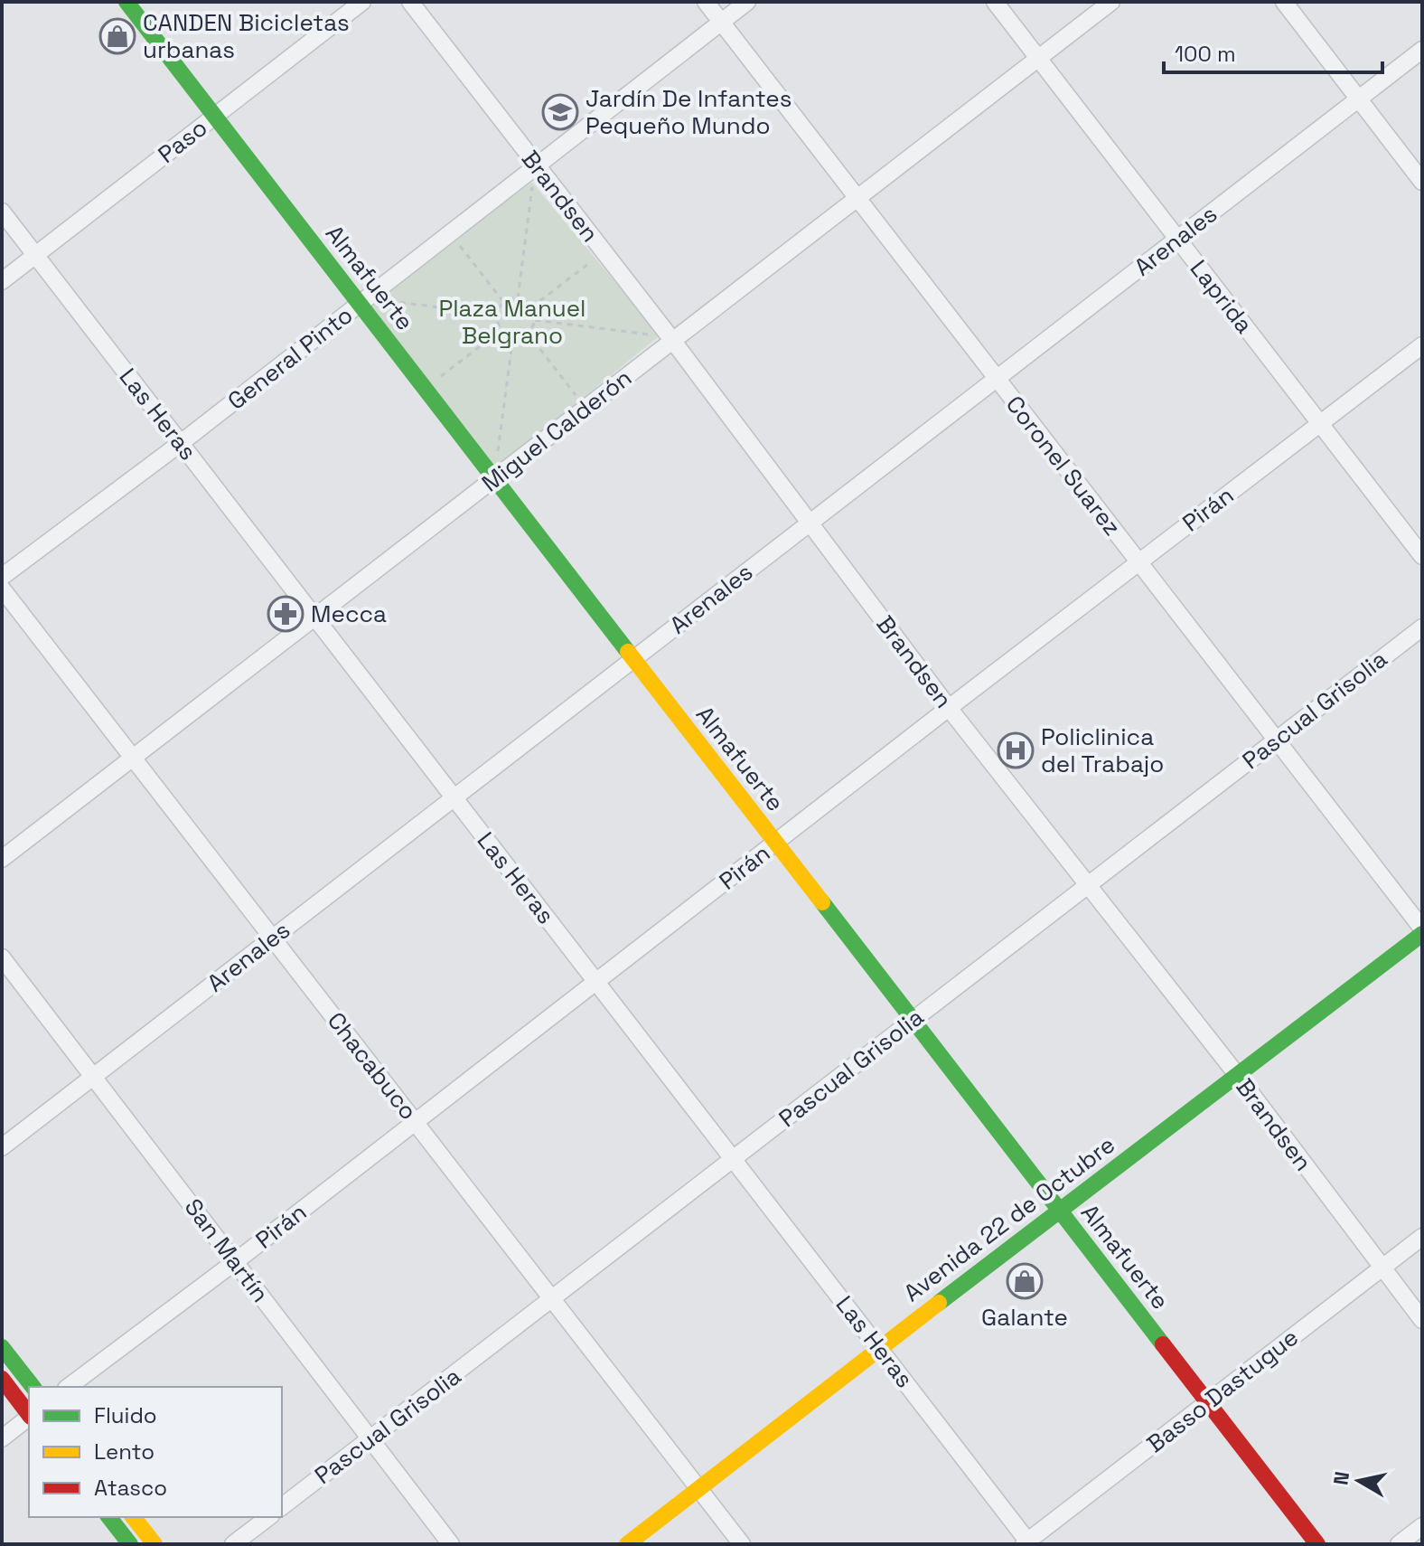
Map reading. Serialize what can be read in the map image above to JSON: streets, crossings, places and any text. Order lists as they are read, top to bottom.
{
  "streets": {
    "street": [
      "Paso",
      "Brandsen",
      "Arenales",
      "Almafuerte",
      "Laprida",
      "General Pinto",
      "Las Heras",
      "Miguel Calderón",
      "Coronel Suarez",
      "Pirán",
      "Pascual Grisolia",
      "Chacabuco",
      "Avenida 22 de Octubre",
      "San Martín",
      "Basso Dastugue"
    ]
  },
  "crossings": [
    ["Paso", "Almafuerte"],
    ["Paso", "Las Heras"],
    ["Brandsen", "Arenales"],
    ["Brandsen", "General Pinto"],
    ["Brandsen", "Miguel Calderón"],
    ["Brandsen", "Pirán"],
    ["Brandsen", "Pascual Grisolia"],
    ["Brandsen", "Avenida 22 de Octubre"],
    ["Brandsen", "Basso Dastugue"],
    ["Arenales", "Almafuerte"],
    ["Arenales", "Laprida"],
    ["Arenales", "Las Heras"],
    ["Arenales", "Coronel Suarez"],
    ["Arenales", "Chacabuco"],
    ["Arenales", "San Martín"],
    ["Almafuerte", "General Pinto"],
    ["Almafuerte", "Miguel Calderón"],
    ["Almafuerte", "Pirán"],
    ["Almafuerte", "Pascual Grisolia"],
    ["Almafuerte", "Avenida 22 de Octubre"],
    ["Almafuerte", "Basso Dastugue"],
    ["Laprida", "Miguel Calderón"],
    ["Laprida", "Pirán"],
    ["General Pinto", "Las Heras"],
    ["General Pinto", "Coronel Suarez"],
    ["Las Heras", "Miguel Calderón"],
    ["Las Heras", "Pirán"],
    ["Las Heras", "Pascual Grisolia"],
    ["Las Heras", "Avenida 22 de Octubre"],
    ["Las Heras", "Basso Dastugue"],
    ["Miguel Calderón", "Coronel Suarez"],
    ["Miguel Calderón", "Chacabuco"],
    ["Coronel Suarez", "Pirán"],
    ["Coronel Suarez", "Pascual Grisolia"],
    ["Pirán", "Chacabuco"],
    ["Pirán", "San Martín"],
    ["Pascual Grisolia", "Chacabuco"],
    ["Pascual Grisolia", "San Martín"],
    ["Chacabuco", "Avenida 22 de Octubre"]
  ],
  "parks": ["Plaza Manuel Belgrano"],
  "places": {
    "shop": ["CANDEN Bicicletas urbanas", "Galante"],
    "school or university": ["Jardín De Infantes Pequeño Mundo"],
    "pharmacy": ["Mecca"],
    "hospital": ["Policlinica del Trabajo"]
  },
  "legend": ["Fluido", "Lento", "Atasco"],
  "scale_bar": "100 m",
  "north": "left"
}
